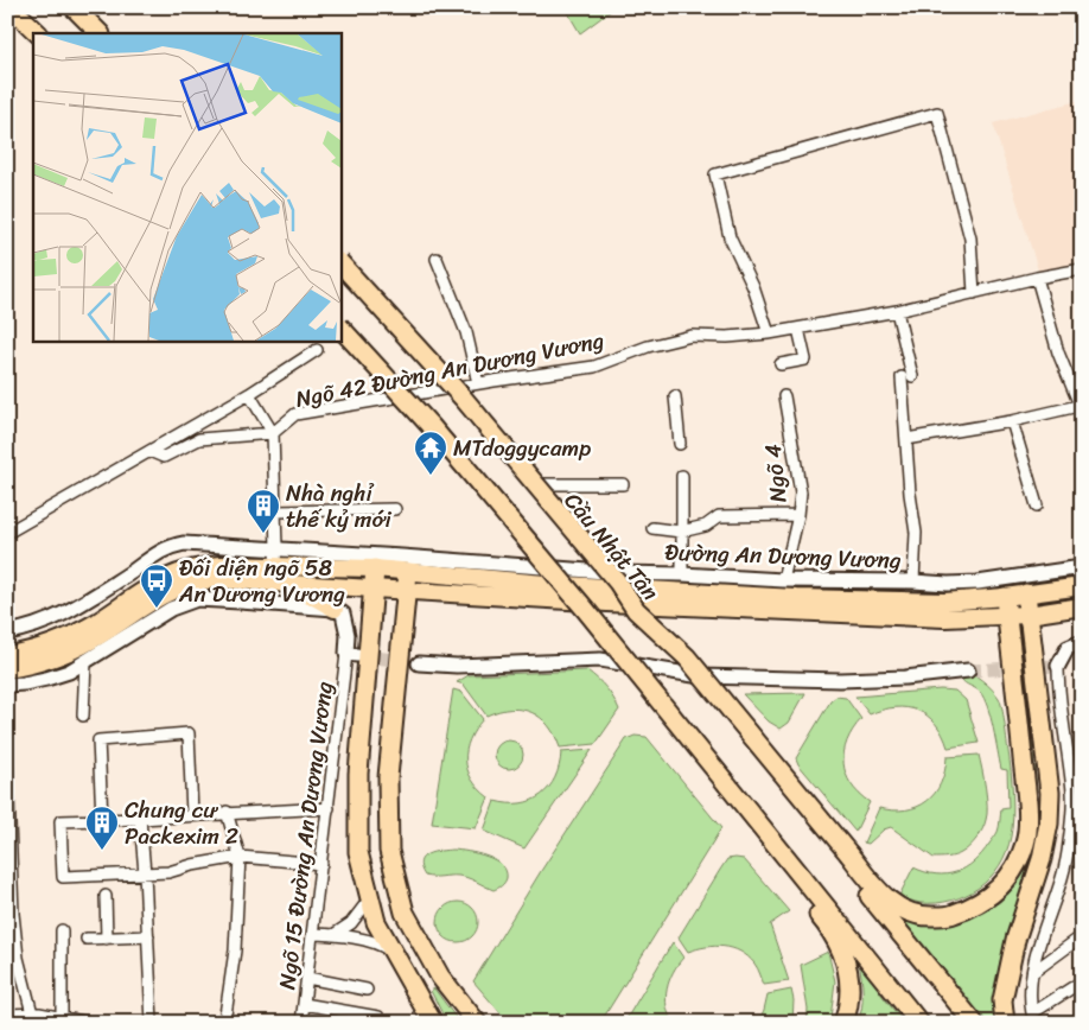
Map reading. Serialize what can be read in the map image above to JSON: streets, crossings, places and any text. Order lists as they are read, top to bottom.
{
  "streets": {
    "highway": ["Cầu Nhật Tân"],
    "main road": ["Đường An Dương Vương"],
    "street": ["Ngõ 42 Đường An Dương Vương", "Ngõ 4", "Ngõ 15 Đường An Dương Vương"]
  },
  "crossings": [
    ["Ngõ 42 Đường An Dương Vương", "Đường An Dương Vương"],
    ["Ngõ 4", "Đường An Dương Vương"]
  ],
  "places": {
    "temple": ["MTdoggycamp"],
    "building": ["Nhà nghỉ thế kỷ mới", "Chung cư Packexim 2"],
    "bus stop": ["Đối diện ngõ 58 An Dương Vương"]
  }
}
